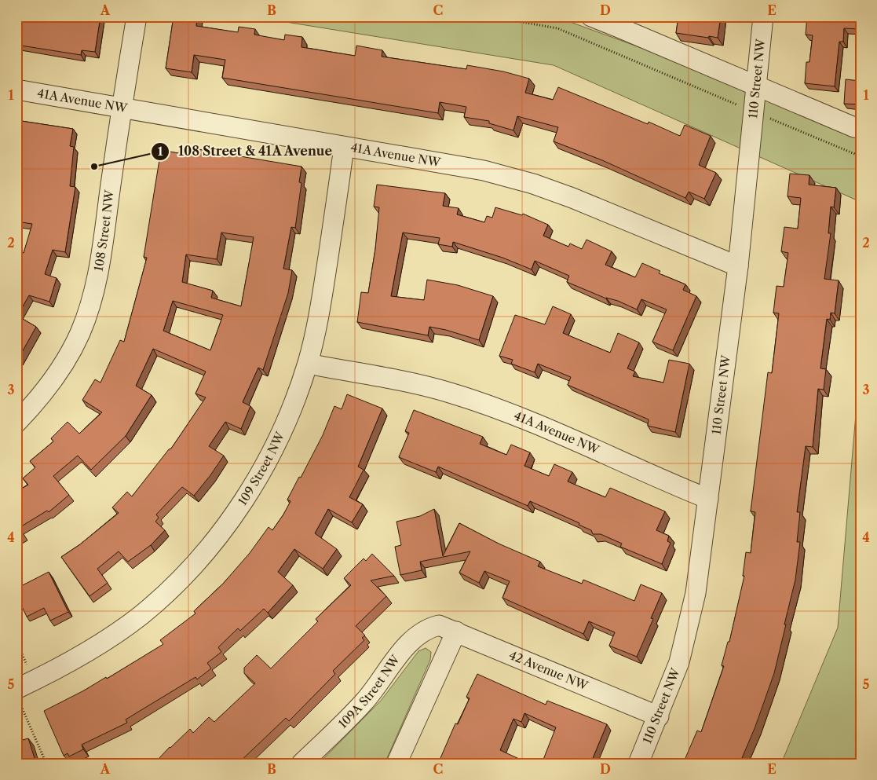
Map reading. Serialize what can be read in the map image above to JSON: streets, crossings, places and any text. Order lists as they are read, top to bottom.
{
  "streets": {
    "street": [
      "110 Street NW",
      "41A Avenue NW",
      "108 Street NW",
      "109 Street NW",
      "42 Avenue NW",
      "109A Street NW"
    ]
  },
  "crossings": [
    ["110 Street NW", "41A Avenue NW"],
    ["110 Street NW", "42 Avenue NW"],
    ["41A Avenue NW", "108 Street NW"],
    ["41A Avenue NW", "109 Street NW"],
    ["42 Avenue NW", "109A Street NW"]
  ],
  "places": ["108 Street & 41A Avenue"],
  "grid": {
    "columns": [
      "A",
      "B",
      "C",
      "D",
      "E"
    ],
    "rows": [
      "1",
      "2",
      "3",
      "4",
      "5"
    ]
  }
}
